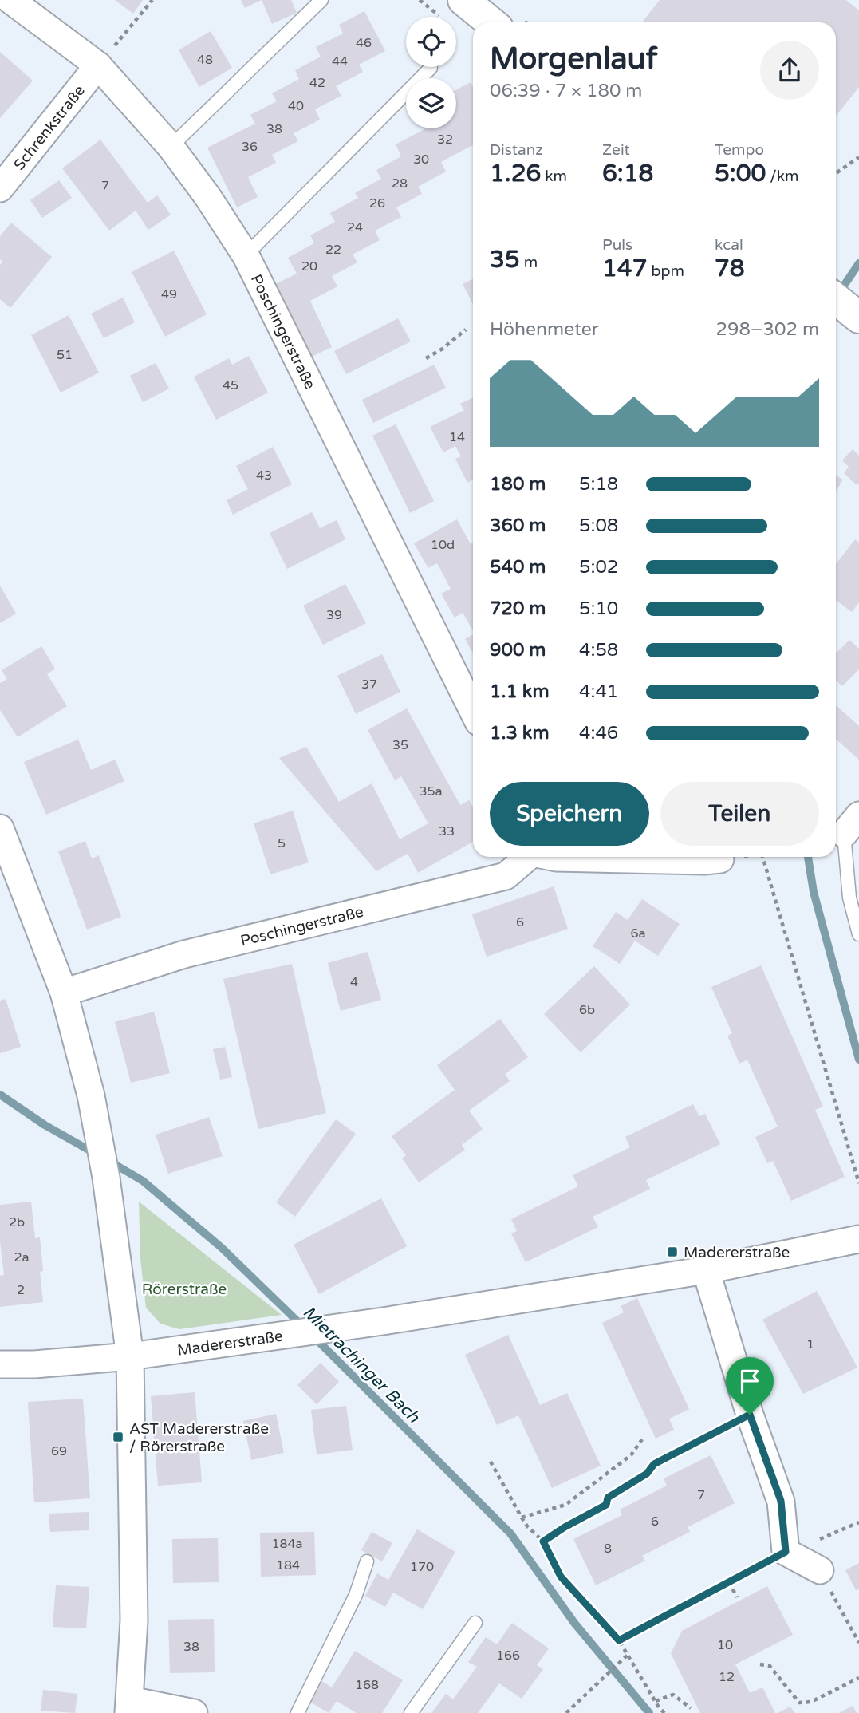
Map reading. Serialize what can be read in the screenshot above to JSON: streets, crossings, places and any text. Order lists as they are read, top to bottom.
{
  "streets": {
    "street": ["Schrenkstraße", "Poschingerstraße", "Madererstraße"]
  },
  "crossings": [
    ["Schrenkstraße", "Poschingerstraße"]
  ],
  "water": ["Mietrachinger Bach"],
  "parks": ["Rörerstraße"],
  "places": {
    "transit": ["Madererstraße", "AST Madererstraße / Rörerstraße"]
  },
  "house_numbers": [
    "46",
    "48",
    "44",
    "42",
    "40",
    "38",
    "32",
    "36",
    "30",
    "28",
    "7",
    "26",
    "24",
    "22",
    "20",
    "49",
    "51",
    "45",
    "14",
    "43",
    "10d",
    "39",
    "37",
    "35",
    "35a",
    "33",
    "5",
    "6",
    "6a",
    "4",
    "6b",
    "2b",
    "2a",
    "2",
    "1",
    "69",
    "7",
    "6",
    "184a",
    "8",
    "184",
    "170",
    "10",
    "38",
    "166",
    "12",
    "168"
  ],
  "page": {
    "heading": ["Morgenlauf", "06:39 · 7 × 180 m"],
    "stats": [
      ["Distanz", "1.26 km"],
      ["Zeit", "6:18"],
      ["Tempo", "5:00 /km"],
      ["35 m"],
      ["Puls", "147 bpm"],
      ["kcal", "78"]
    ],
    "chart": ["Höhenmeter", "298–302 m"],
    "list": [
      {
        "name": "180 m",
        "note": "5:18"
      },
      {
        "name": "360 m",
        "note": "5:08"
      },
      {
        "name": "540 m",
        "note": "5:02"
      },
      {
        "name": "720 m",
        "note": "5:10"
      },
      {
        "name": "900 m",
        "note": "4:58"
      },
      {
        "name": "1.1 km",
        "note": "4:41"
      },
      {
        "name": "1.3 km",
        "note": "4:46"
      }
    ],
    "buttons": ["Speichern", "Teilen"]
  }
}
